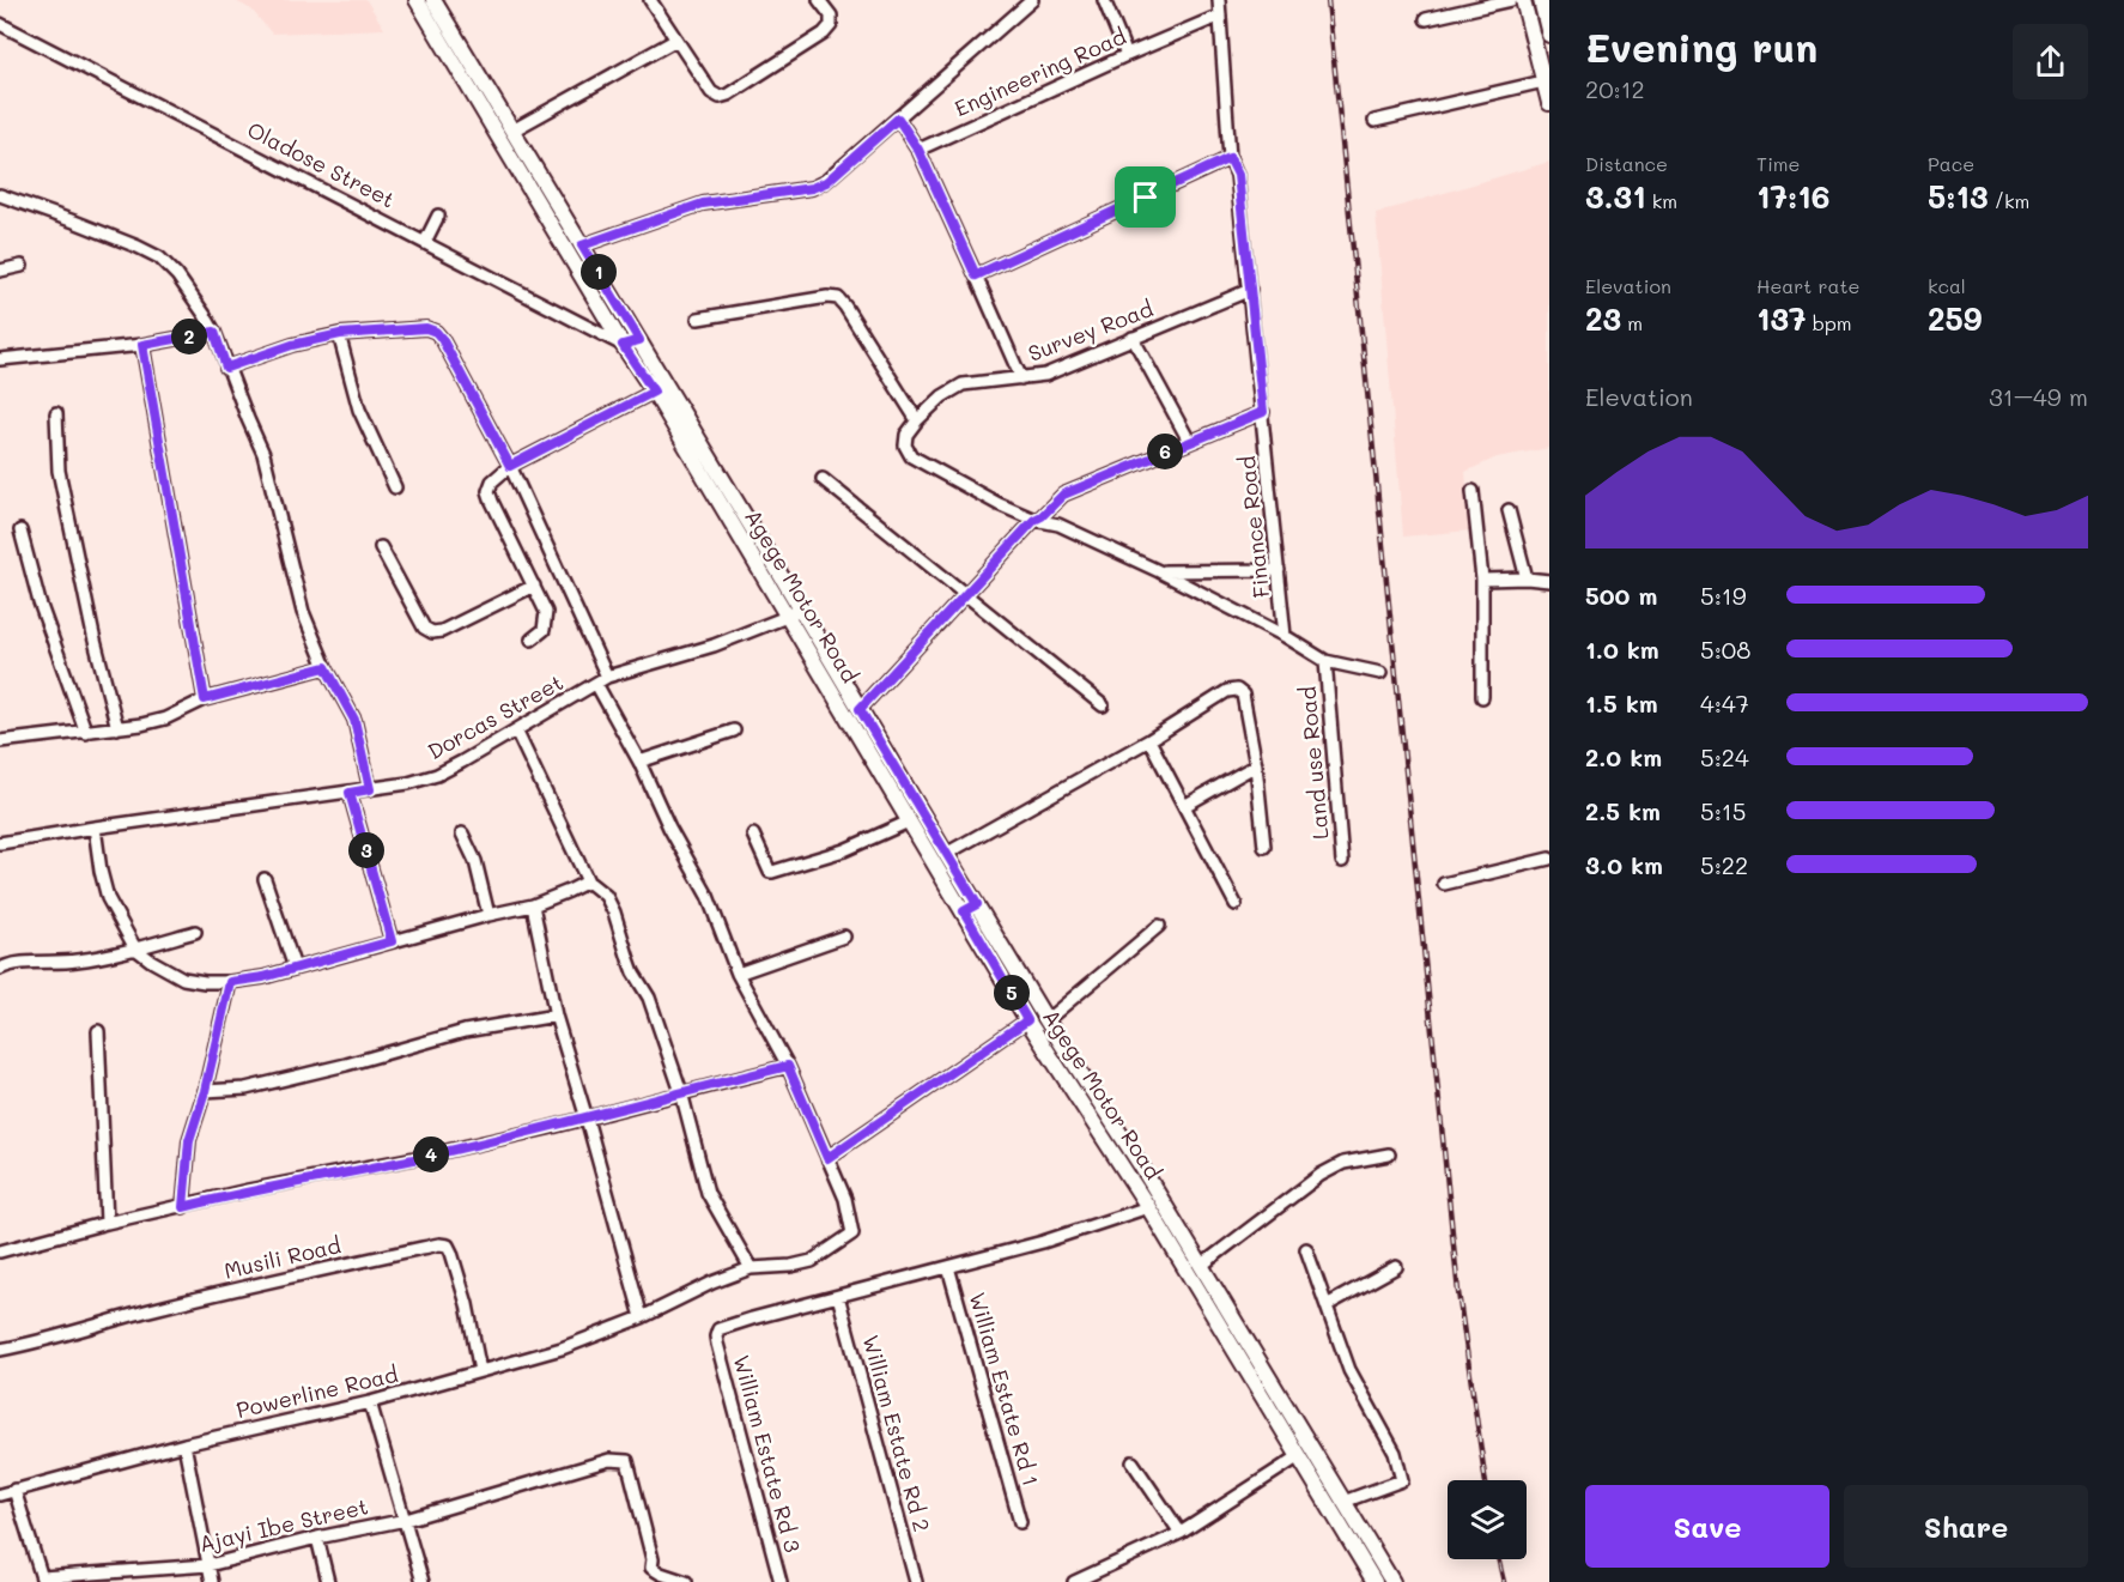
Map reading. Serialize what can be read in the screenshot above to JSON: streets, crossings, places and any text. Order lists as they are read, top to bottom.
{
  "streets": {
    "main road": ["Agege Motor Road"],
    "street": [
      "Engineering Road",
      "Oladose Street",
      "Survey Road",
      "Finance Road",
      "Dorcas Street",
      "Land use Road",
      "Musili Road",
      "William Estate Rd 1",
      "Powerline Road",
      "William Estate Rd 2",
      "William Estate Rd 3",
      "Ajayi Ibe Street"
    ]
  },
  "crossings": [
    ["Engineering Road", "Finance Road"],
    ["Oladose Street", "Agege Motor Road"],
    ["Survey Road", "Finance Road"],
    ["Finance Road", "Land use Road"],
    ["Agege Motor Road", "Dorcas Street"],
    ["Musili Road", "Powerline Road"],
    ["William Estate Rd 2", "William Estate Rd 3"]
  ],
  "page": {
    "heading": ["Evening run", "20:12"],
    "stats": [
      ["Distance", "3.31 km"],
      ["Time", "17:16"],
      ["Pace", "5:13 /km"],
      ["Elevation", "23 m"],
      ["Heart rate", "137 bpm"],
      ["kcal", "259"]
    ],
    "pins": [
      "1",
      "2",
      "6",
      "3",
      "5",
      "4"
    ],
    "chart": ["Elevation", "31–49 m"],
    "list": [
      {
        "name": "500 m",
        "note": "5:19"
      },
      {
        "name": "1.0 km",
        "note": "5:08"
      },
      {
        "name": "1.5 km",
        "note": "4:47"
      },
      {
        "name": "2.0 km",
        "note": "5:24"
      },
      {
        "name": "2.5 km",
        "note": "5:15"
      },
      {
        "name": "3.0 km",
        "note": "5:22"
      }
    ],
    "buttons": ["Save", "Share"]
  }
}
